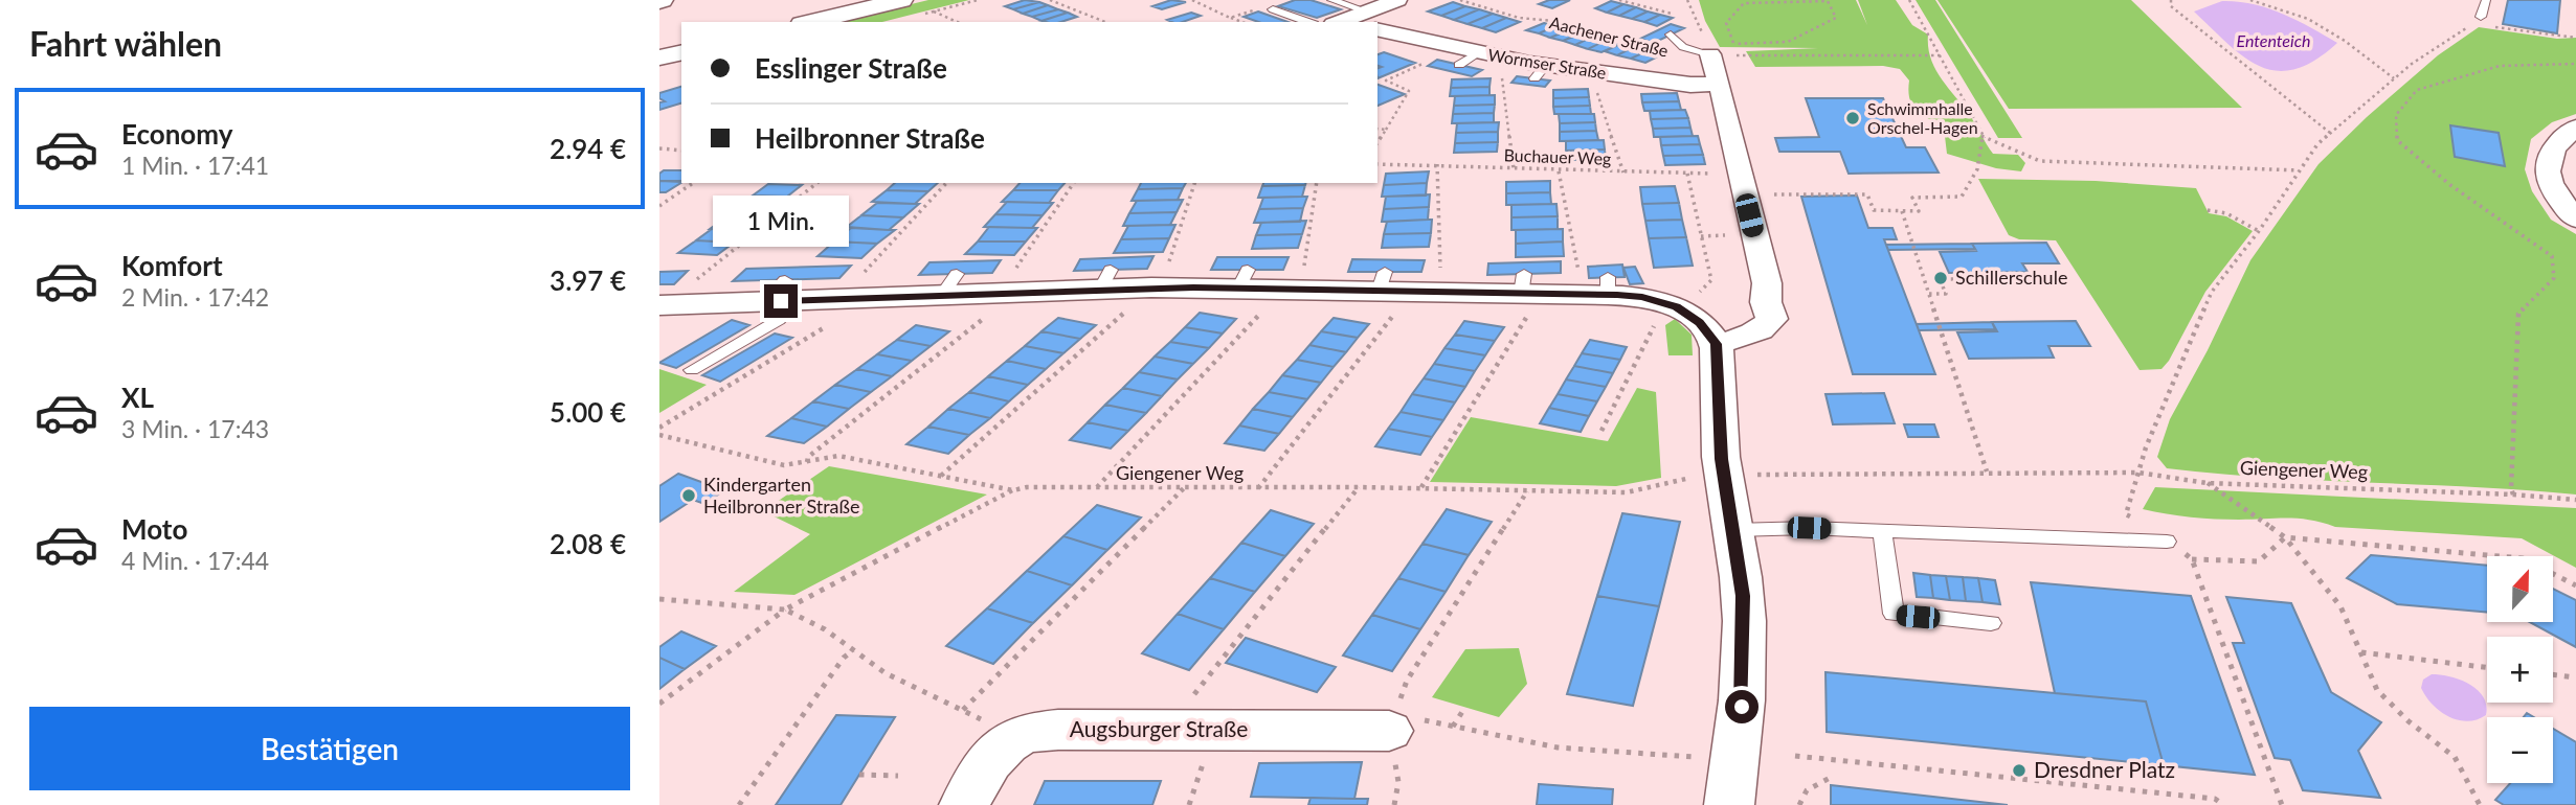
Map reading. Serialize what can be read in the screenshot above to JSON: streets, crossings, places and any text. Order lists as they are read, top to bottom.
{
  "streets": {
    "street": ["Wormser Straße", "Augsburger Straße"],
    "path": ["Aachener Straße", "Buchauer Weg", "Giengener Weg"]
  },
  "crossings": [
    ["Aachener Straße", "Wormser Straße"]
  ],
  "water": ["Ententeich"],
  "places": [
    "Schwimmhalle Orschel-Hagen",
    "Schillerschule",
    "Kindergarten Heilbronner Straße",
    "Dresdner Platz"
  ],
  "north": "top",
  "page": {
    "heading": "Fahrt wählen",
    "banner": ["Esslinger Straße", "Heilbronner Straße"],
    "list": [
      {
        "name": "Economy",
        "note": "1 Min. · 17:41",
        "value": "2.94 €"
      },
      {
        "name": "Komfort",
        "note": "2 Min. · 17:42",
        "value": "3.97 €"
      },
      {
        "name": "XL",
        "note": "3 Min. · 17:43",
        "value": "5.00 €"
      },
      {
        "name": "Moto",
        "note": "4 Min. · 17:44",
        "value": "2.08 €"
      }
    ],
    "bubble": "1 Min.",
    "map_buttons": ["+", "−"],
    "buttons": "Bestätigen"
  }
}
